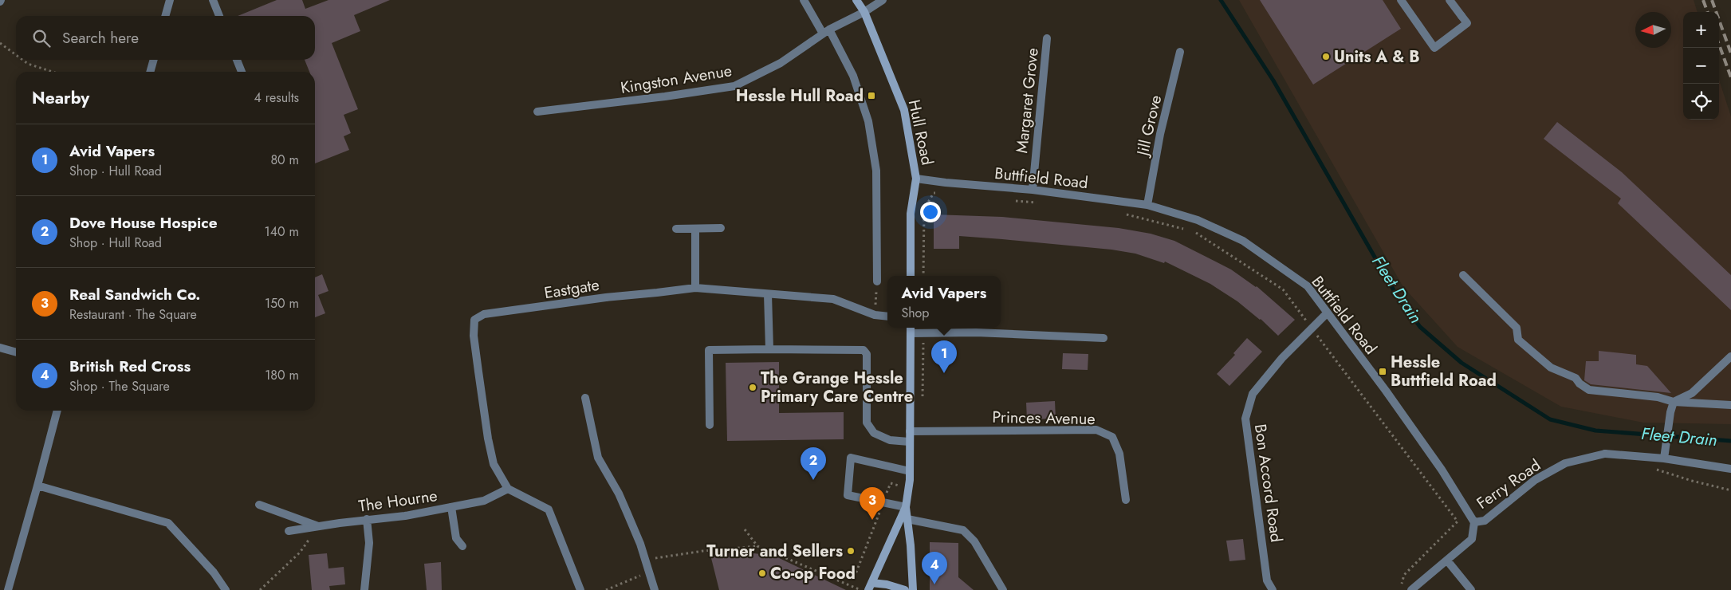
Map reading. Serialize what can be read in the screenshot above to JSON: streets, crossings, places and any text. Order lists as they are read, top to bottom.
{
  "streets": {
    "street": [
      "Kingston Avenue",
      "Margaret Grove",
      "Jill Grove",
      "Hull Road",
      "Buttfield Road",
      "Eastgate",
      "Princes Avenue",
      "Bon Accord Road",
      "Ferry Road",
      "The Hourne"
    ]
  },
  "crossings": [
    ["Kingston Avenue", "Hull Road"],
    ["Margaret Grove", "Buttfield Road"],
    ["Jill Grove", "Buttfield Road"],
    ["Hull Road", "Buttfield Road"],
    ["Buttfield Road", "Bon Accord Road"],
    ["Buttfield Road", "Ferry Road"],
    ["Eastgate", "The Hourne"]
  ],
  "water": ["Fleet Drain"],
  "places": {
    "other": [
      "Units A & B",
      "The Grange Hessle Primary Care Centre",
      "Turner and Sellers",
      "Co-op Food"
    ],
    "transit": ["Hessle Hull Road", "Hessle Buttfield Road"]
  },
  "north": "left",
  "page": {
    "map_buttons": ["+", "−"],
    "search": "Search here",
    "heading": ["Nearby", "4 results"],
    "list": [
      {
        "mark": "1",
        "name": "Avid Vapers",
        "note": "Shop · Hull Road",
        "value": "80 m"
      },
      {
        "mark": "2",
        "name": "Dove House Hospice",
        "note": "Shop · Hull Road",
        "value": "140 m"
      },
      {
        "mark": "3",
        "name": "Real Sandwich Co.",
        "note": "Restaurant · The Square",
        "value": "150 m"
      },
      {
        "mark": "4",
        "name": "British Red Cross",
        "note": "Shop · The Square",
        "value": "180 m"
      }
    ],
    "popup": ["Avid Vapers", "Shop"],
    "pins": [
      "1",
      "2",
      "3",
      "4"
    ]
  }
}
